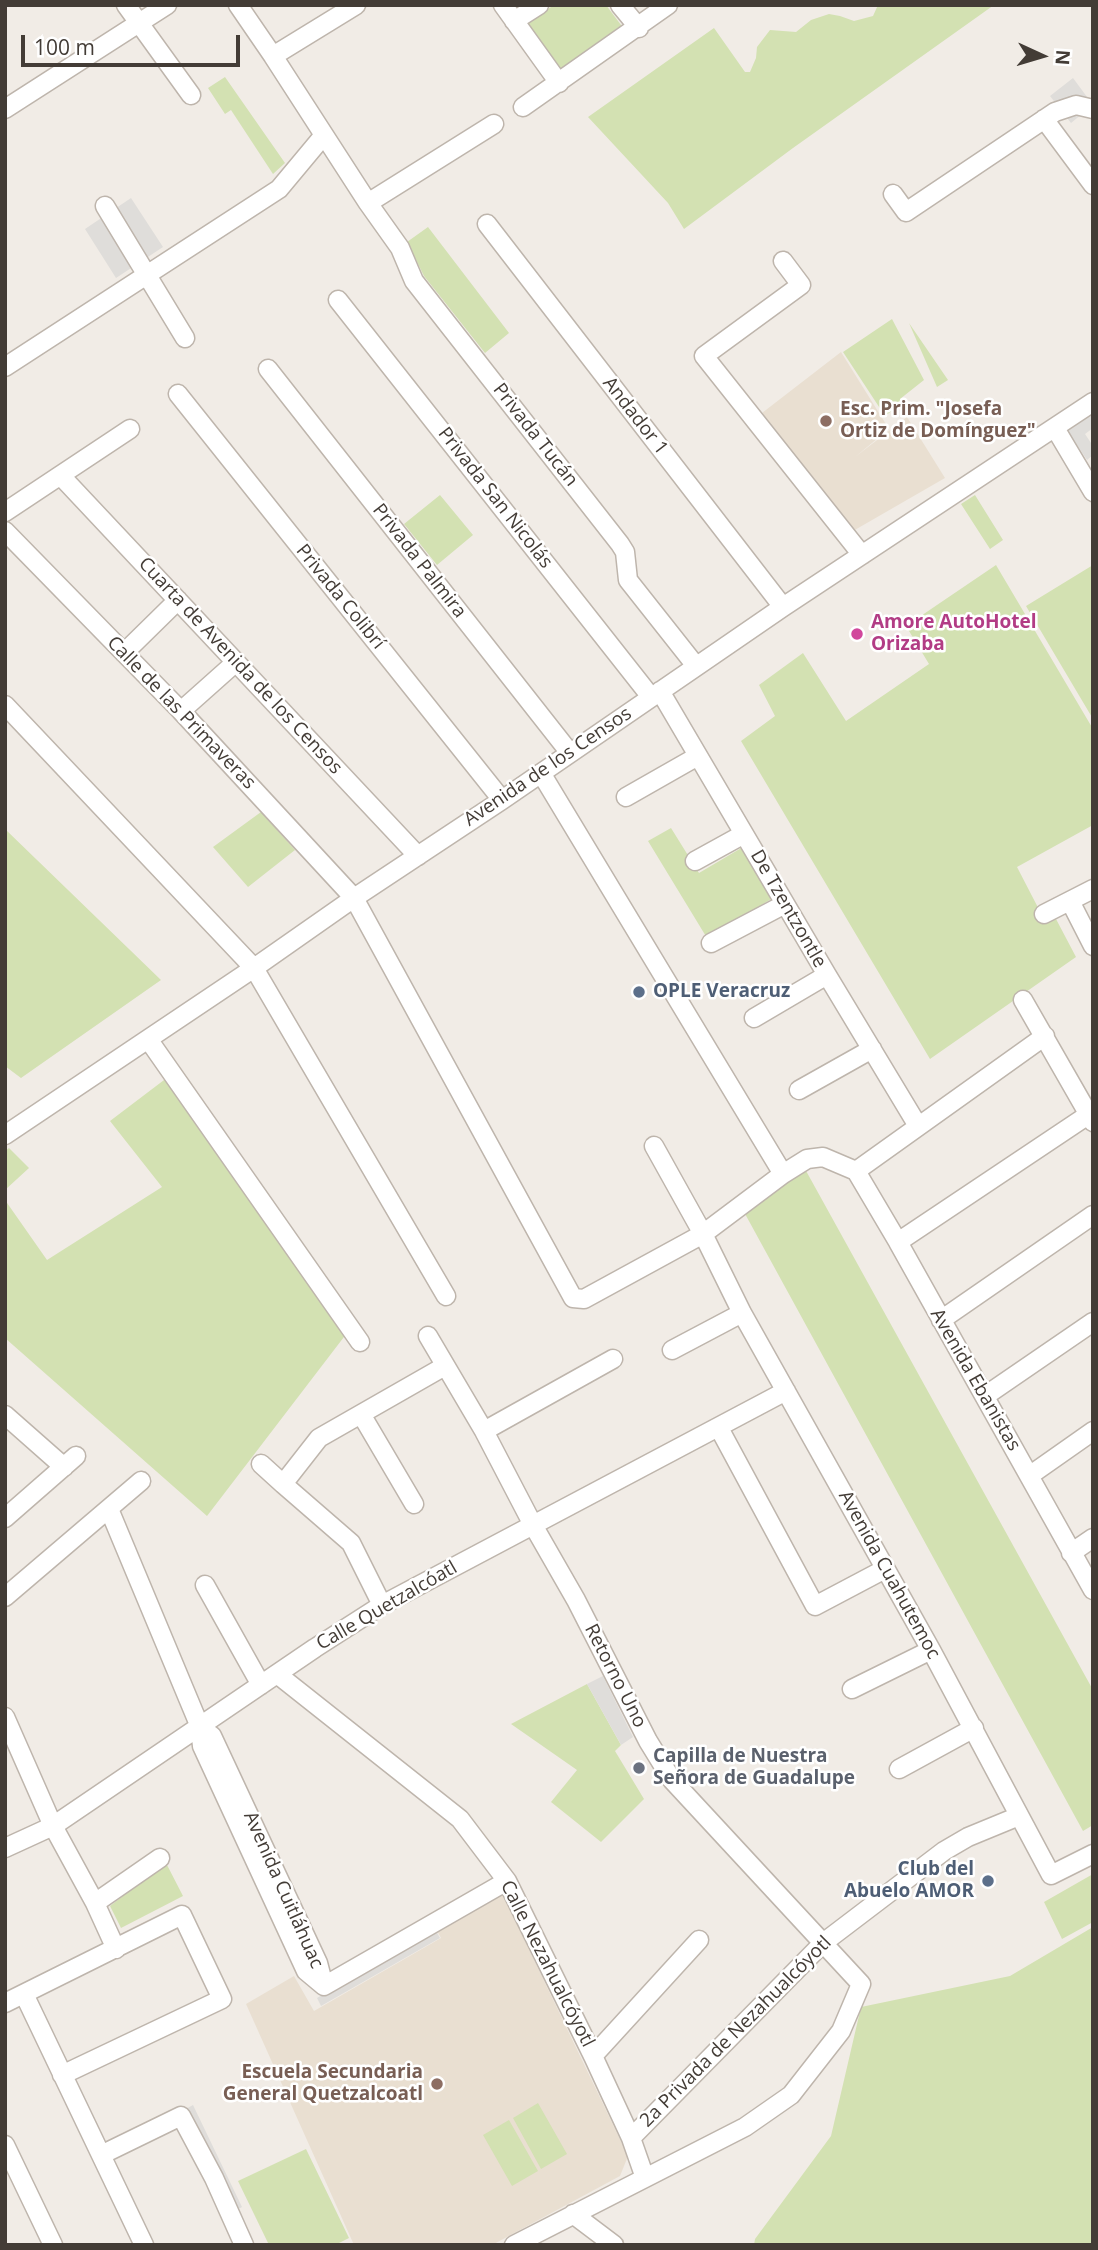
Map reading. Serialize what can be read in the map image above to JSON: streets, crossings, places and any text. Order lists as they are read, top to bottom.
{
  "streets": {
    "street": [
      "Andador 1",
      "Privada Tucán",
      "Privada San Nicolás",
      "Privada Palmira",
      "Privada Colibrí",
      "Cuarta de Avenida de los Censos",
      "Calle de las Primaveras",
      "Avenida de los Censos",
      "De Tzentzontle",
      "Avenida Ebanistas",
      "Avenida Cuahutemoc",
      "Calle Quetzalcóatl",
      "Retorno Uno",
      "Avenida Cuitláhuac",
      "Calle Nezahualcóyotl",
      "2a Privada de Nezahualcóyotl"
    ]
  },
  "crossings": [
    ["Andador 1", "Avenida de los Censos"],
    ["Privada Tucán", "Avenida de los Censos"],
    ["Privada San Nicolás", "Avenida de los Censos"],
    ["Privada San Nicolás", "De Tzentzontle"],
    ["Privada Palmira", "Avenida de los Censos"],
    ["Privada Colibrí", "Avenida de los Censos"],
    ["Cuarta de Avenida de los Censos", "Avenida de los Censos"],
    ["Calle de las Primaveras", "Avenida de los Censos"],
    ["Calle de las Primaveras", "Avenida Cuahutemoc"],
    ["Avenida de los Censos", "De Tzentzontle"],
    ["Avenida Cuahutemoc", "Calle Quetzalcóatl"],
    ["Avenida Cuahutemoc", "2a Privada de Nezahualcóyotl"],
    ["Calle Quetzalcóatl", "Retorno Uno"],
    ["Calle Quetzalcóatl", "Avenida Cuitláhuac"],
    ["Calle Quetzalcóatl", "Calle Nezahualcóyotl"],
    ["Retorno Uno", "Calle Nezahualcóyotl"],
    ["Retorno Uno", "2a Privada de Nezahualcóyotl"],
    ["Avenida Cuitláhuac", "Calle Nezahualcóyotl"],
    ["Calle Nezahualcóyotl", "2a Privada de Nezahualcóyotl"]
  ],
  "places": [
    "Esc. Prim. \"Josefa Ortiz de Domínguez\"",
    "Amore AutoHotel Orizaba",
    "OPLE Veracruz",
    "Capilla de Nuestra Señora de Guadalupe",
    "Club del Abuelo AMOR",
    "Escuela Secundaria General Quetzalcoatl"
  ],
  "scale_bar": "100 m",
  "north": "right"
}
